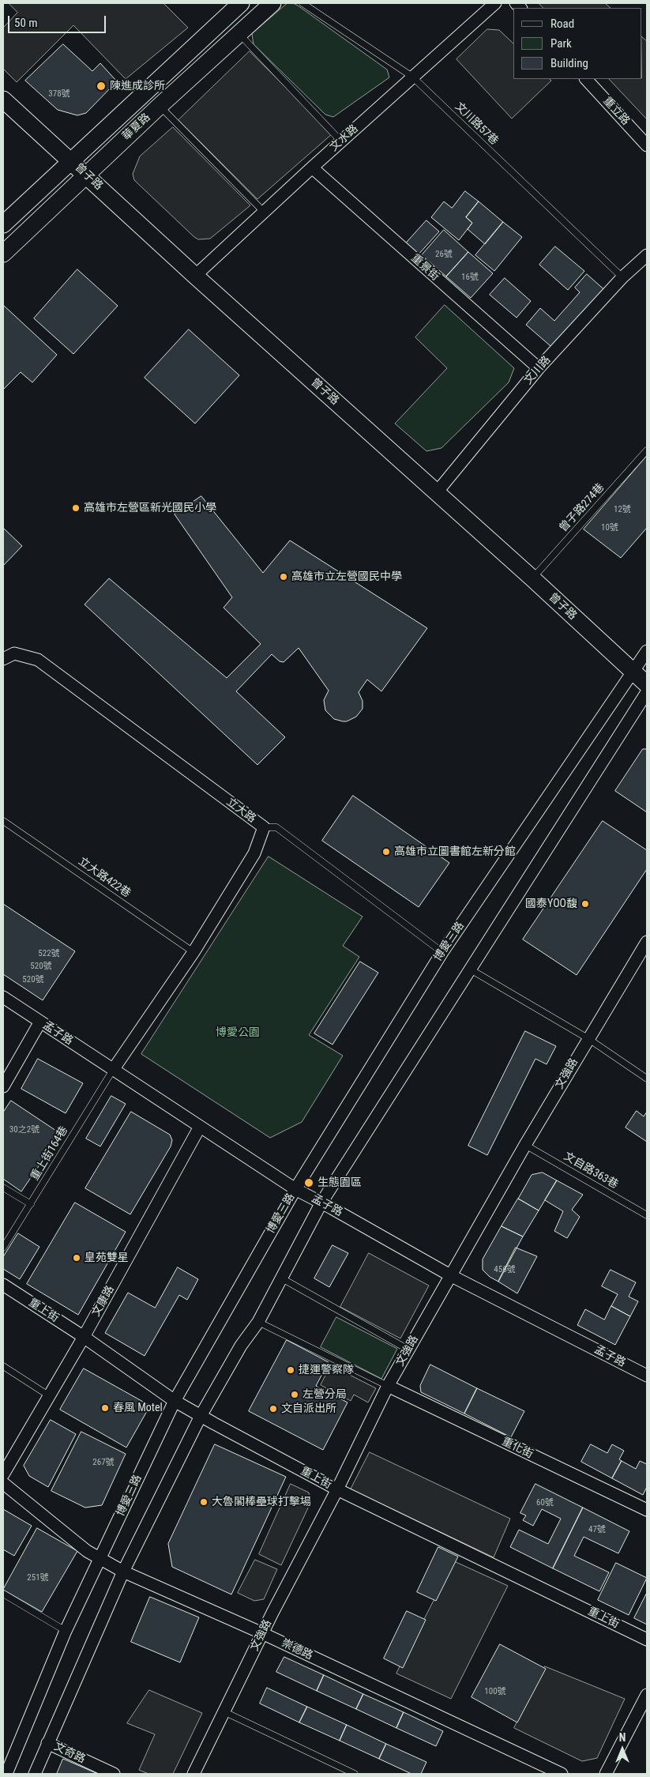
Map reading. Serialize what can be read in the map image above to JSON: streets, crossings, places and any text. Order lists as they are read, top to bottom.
{
  "streets": {
    "street": [
      "重立路",
      "華夏路",
      "文水路",
      "曾子路",
      "重景街",
      "文川路",
      "立大路",
      "博愛三路",
      "孟子路",
      "文強路",
      "文康路",
      "重上街",
      "重化街",
      "崇德路",
      "文奇路"
    ],
    "lane": [
      "文川路57巷",
      "曾子路274巷",
      "立大路422巷",
      "重上街164巷",
      "文自路363巷"
    ]
  },
  "crossings": [
    ["文川路57巷", "文水路"],
    ["文川路57巷", "文川路"],
    ["華夏路", "曾子路"],
    ["文水路", "曾子路"],
    ["文水路", "重景街"],
    ["曾子路", "文川路"],
    ["曾子路", "曾子路274巷"],
    ["曾子路", "博愛三路"],
    ["重景街", "文川路"],
    ["立大路", "立大路422巷"],
    ["立大路", "孟子路"],
    ["立大路", "重上街164巷"],
    ["博愛三路", "孟子路"],
    ["博愛三路", "重上街"],
    ["博愛三路", "崇德路"],
    ["孟子路", "文強路"],
    ["孟子路", "重上街164巷"],
    ["孟子路", "文康路"],
    ["文強路", "文自路363巷"],
    ["文強路", "重上街"],
    ["文強路", "重化街"],
    ["文強路", "崇德路"],
    ["文康路", "重上街"]
  ],
  "parks": ["博愛公園"],
  "places": [
    "陳進成診所",
    "高雄市左營區新光國民小學",
    "高雄市立左營國民中學",
    "高雄市立圖書館左新分館",
    "國泰YOO馥",
    "生態園區",
    "皇苑雙星",
    "捷運警察隊",
    "左營分局",
    "春風 Motel",
    "文自派出所",
    "大魯閣棒壘球打擊場"
  ],
  "house_numbers": [
    "378號",
    "26號",
    "16號",
    "12號",
    "10號",
    "522號",
    "520號",
    "520號",
    "30之2號",
    "456號",
    "267號",
    "60號",
    "47號",
    "251號",
    "100號"
  ],
  "legend": ["Road", "Park", "Building"],
  "scale_bar": "50 m",
  "north": "top"
}
